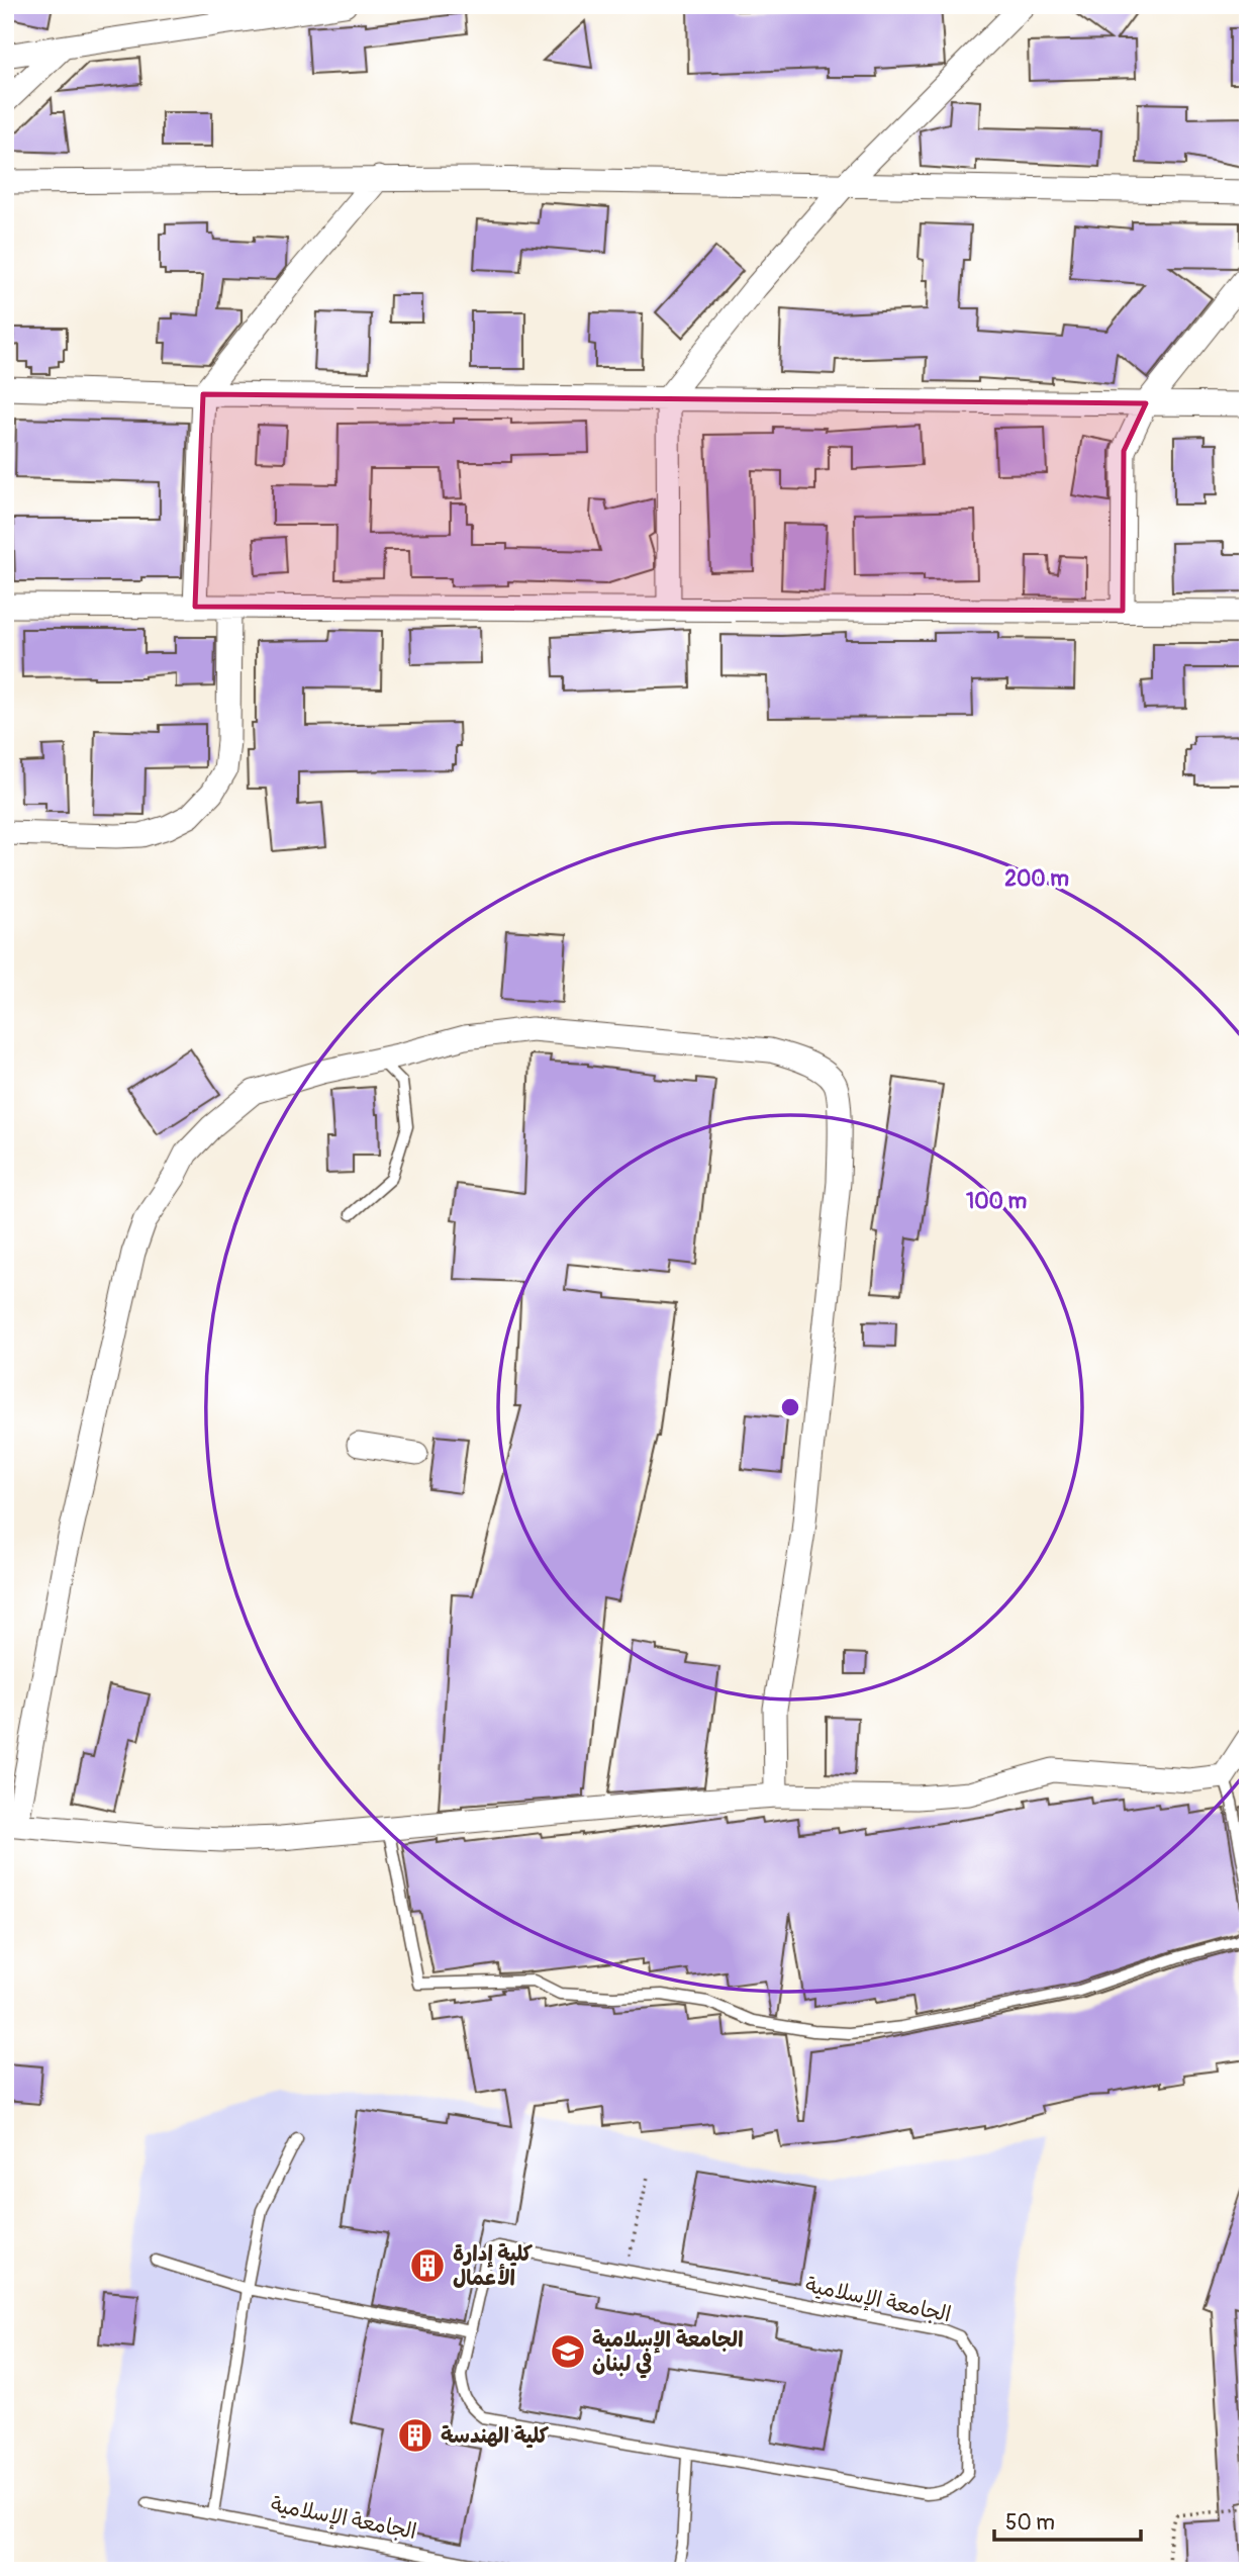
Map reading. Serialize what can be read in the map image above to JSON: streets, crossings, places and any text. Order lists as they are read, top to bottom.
{
  "streets": {
    "lane": ["الجامعة الإسلامية"]
  },
  "places": {
    "building": ["كلية إدارة الأعمال", "كلية الهندسة"],
    "school or university": ["الجامعة الإسلامية في لبنان"]
  },
  "scale_bar": "50 m",
  "rings": ["200 m", "100 m"]
}
